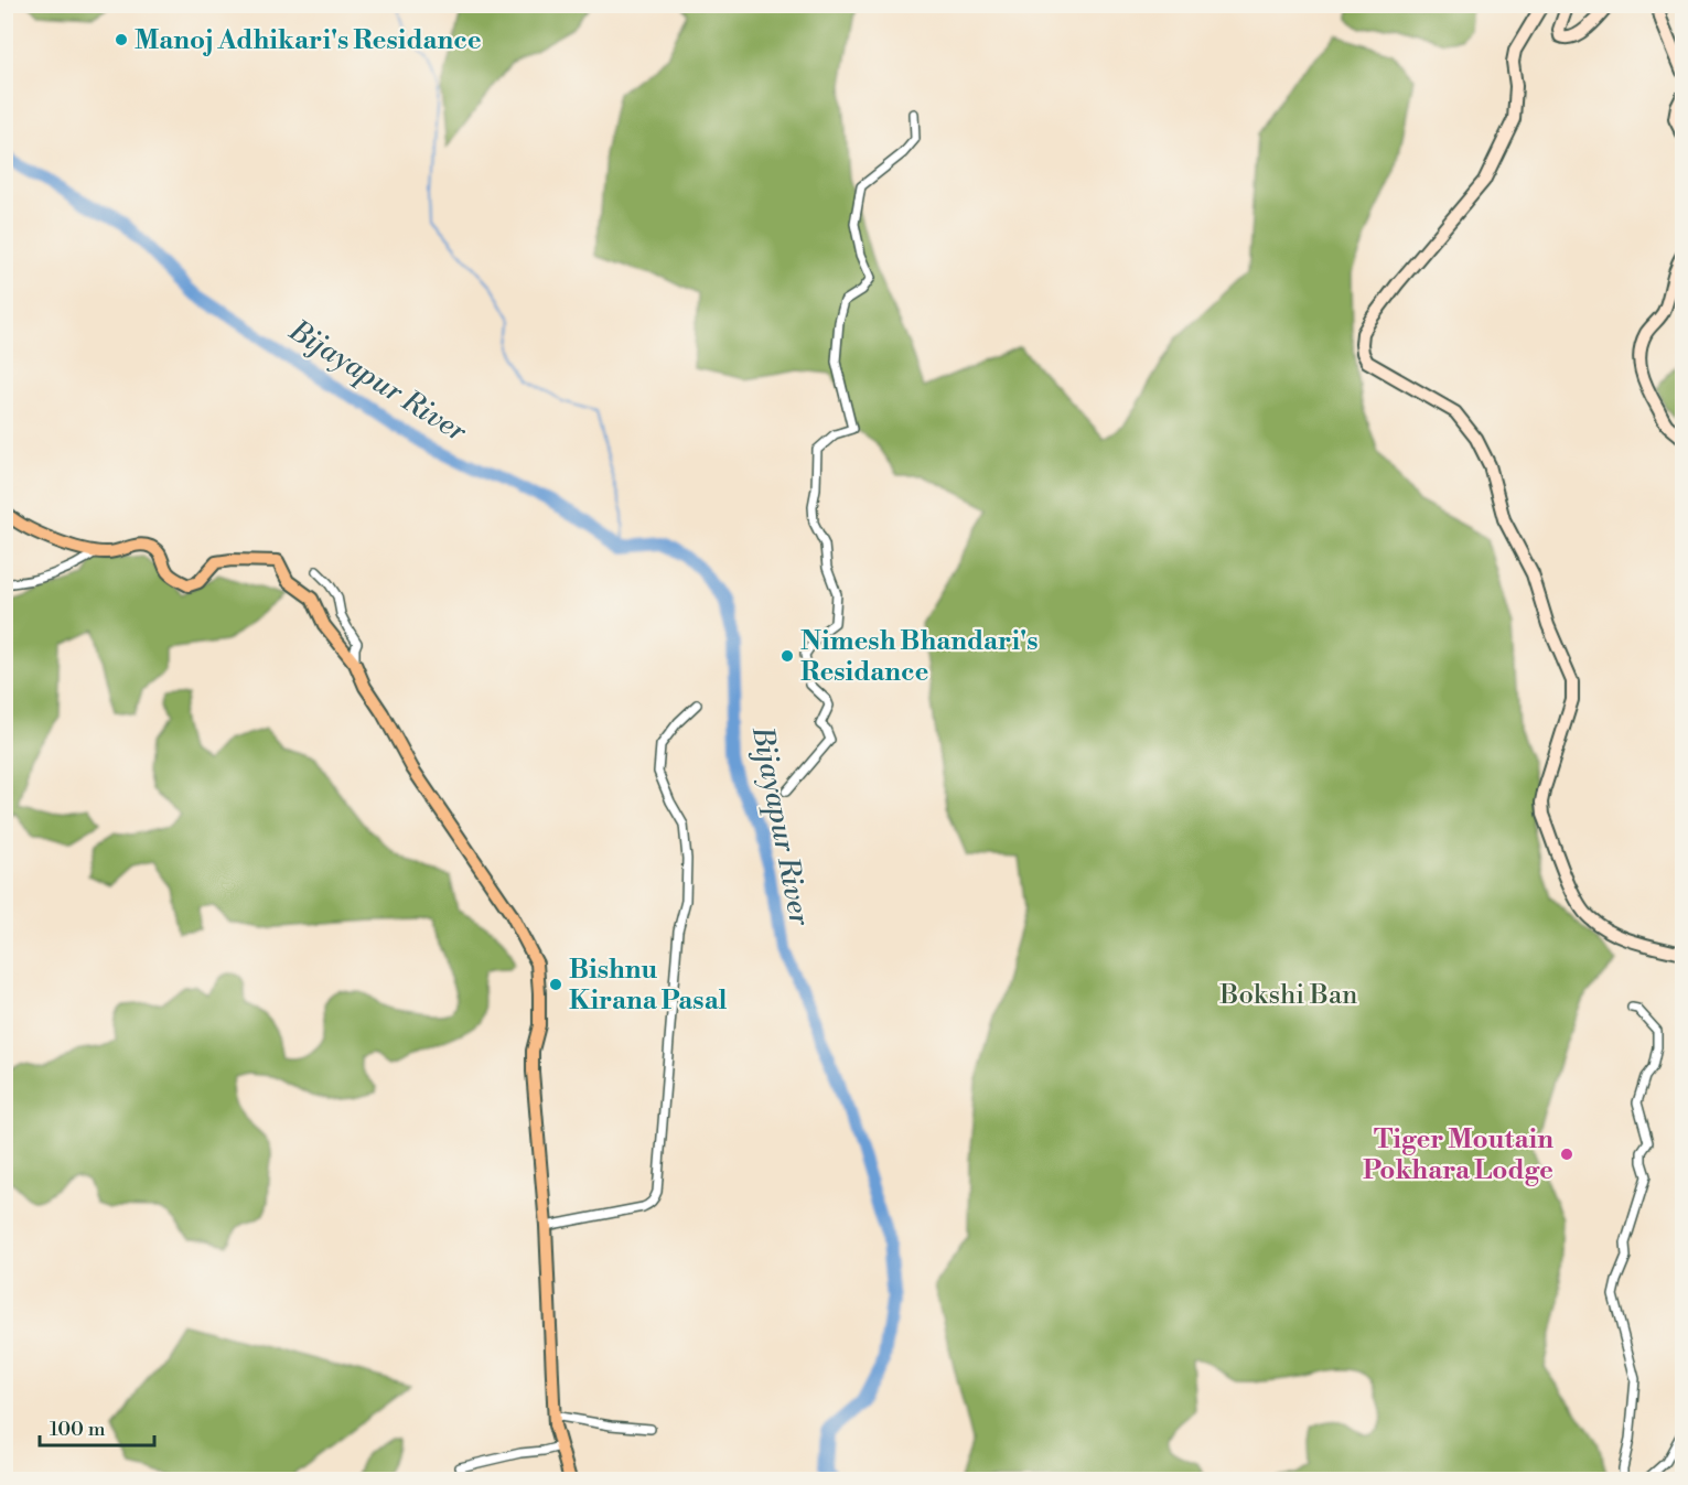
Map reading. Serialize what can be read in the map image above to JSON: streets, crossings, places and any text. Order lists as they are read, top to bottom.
{
  "water": ["Bijayapur River"],
  "parks": ["Bokshi Ban"],
  "places": [
    "Manoj Adhikari's Residance",
    "Nimesh Bhandari's Residance",
    "Bishnu Kirana Pasal",
    "Tiger Moutain Pokhara Lodge"
  ],
  "scale_bar": "100 m"
}
